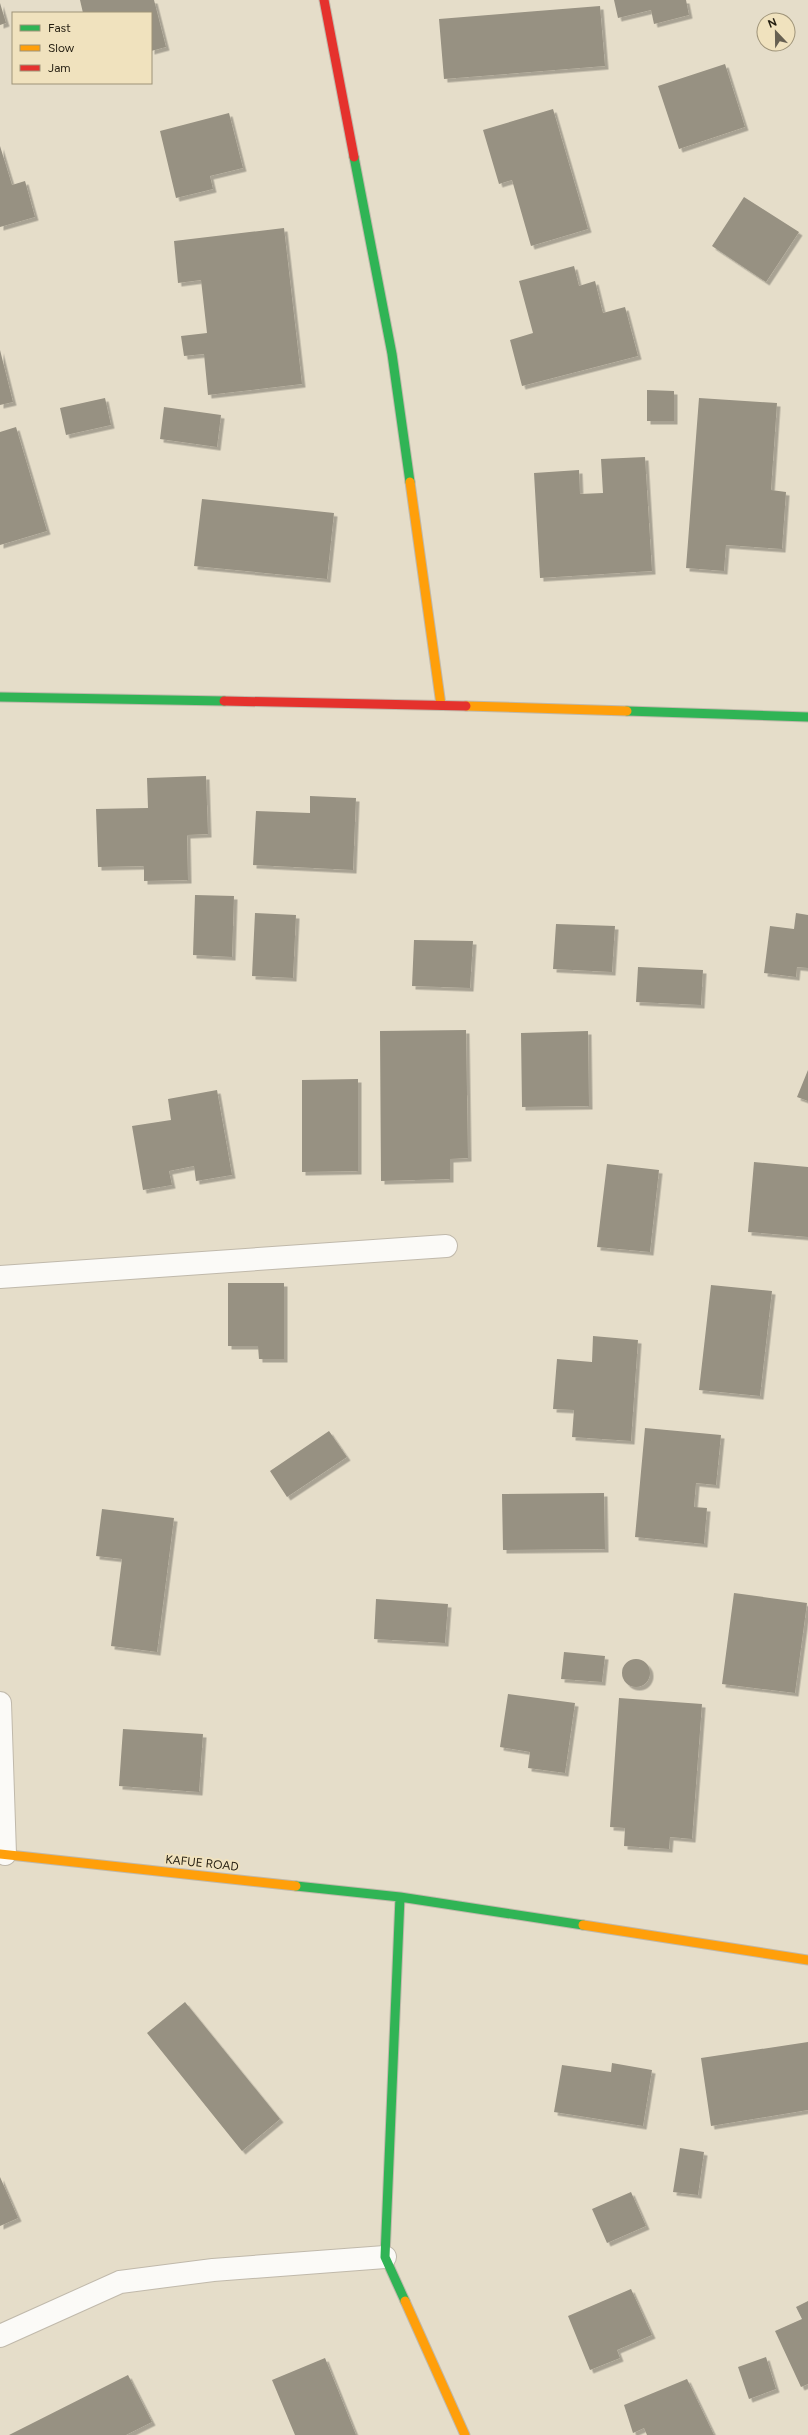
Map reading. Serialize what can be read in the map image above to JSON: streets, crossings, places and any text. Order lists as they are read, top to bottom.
{
  "streets": {
    "street": ["KAFUE ROAD"]
  },
  "legend": ["Fast", "Slow", "Jam"],
  "north": "top"
}
